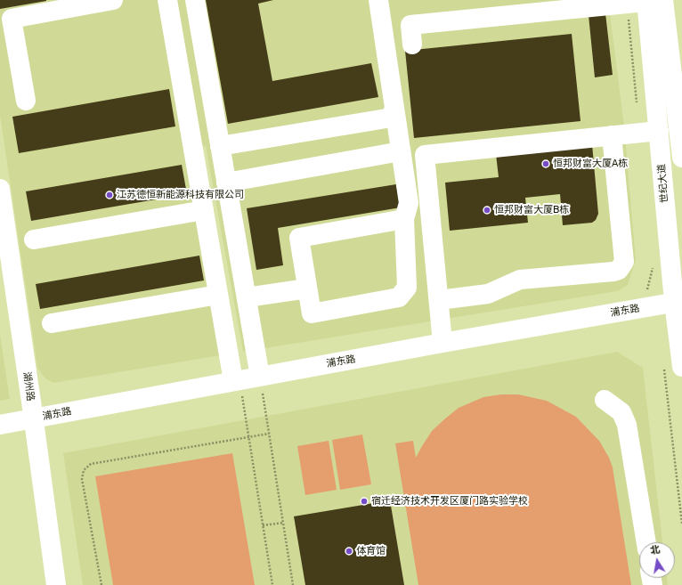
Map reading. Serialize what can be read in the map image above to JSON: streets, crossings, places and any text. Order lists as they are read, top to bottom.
{
  "streets": {
    "street": ["世纪大道", "浦东路", "湖州路"]
  },
  "crossings": [
    ["世纪大道", "浦东路"],
    ["浦东路", "湖州路"]
  ],
  "places": [
    "恒邦财富大厦A栋",
    "江苏德恒新能源科技有限公司",
    "恒邦财富大厦B栋",
    "宿迁经济技术开发区厦门路实验学校",
    "体育馆"
  ],
  "north": "top"
}
